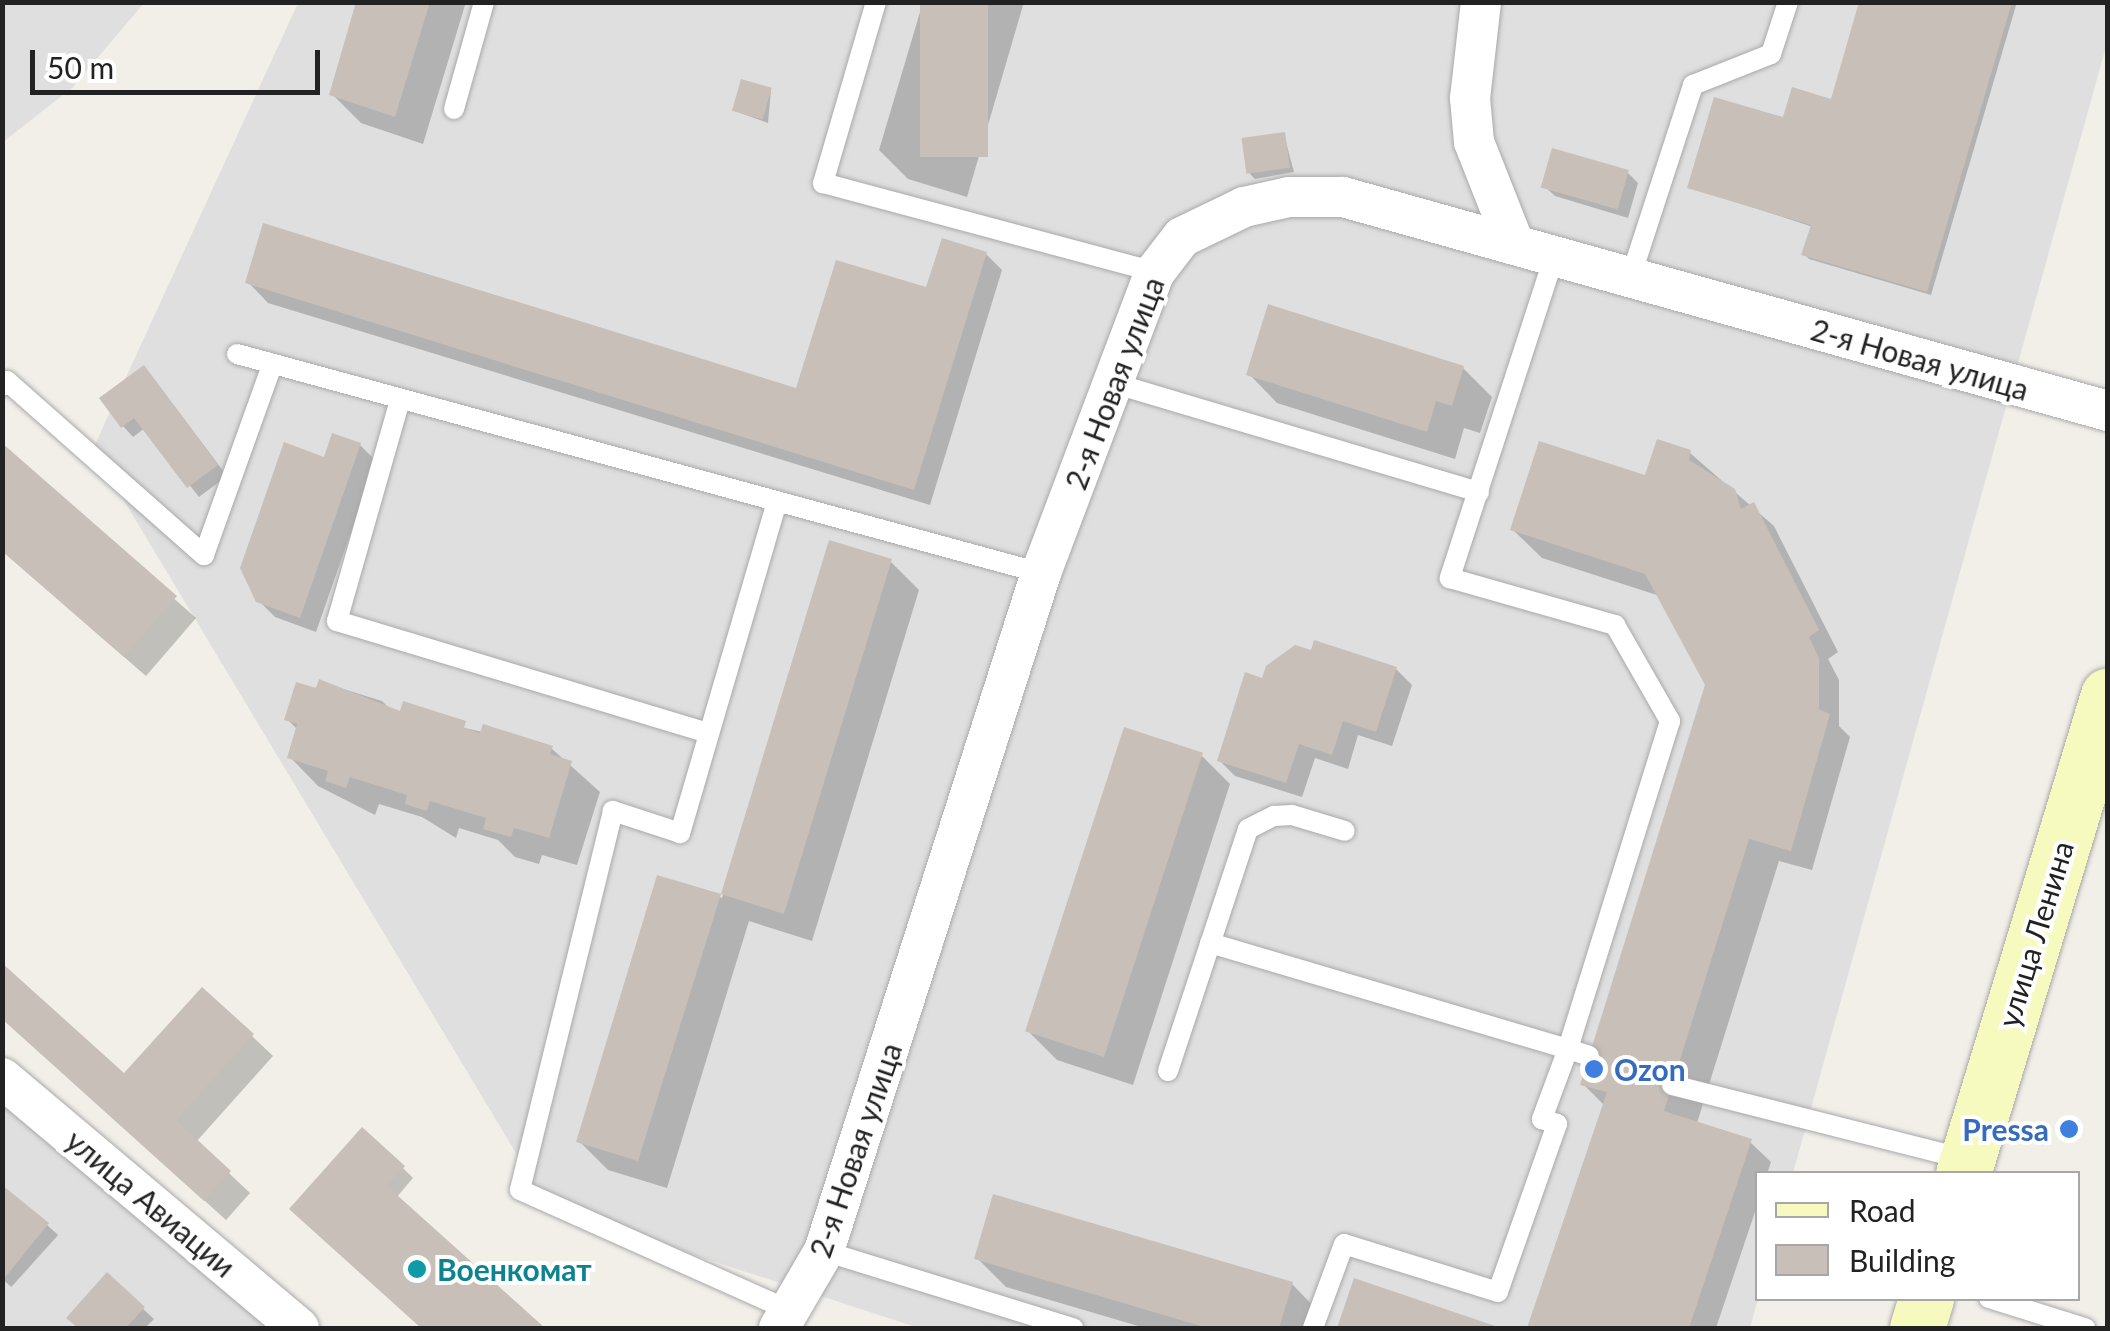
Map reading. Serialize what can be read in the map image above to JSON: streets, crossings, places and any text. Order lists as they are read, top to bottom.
{
  "streets": {
    "main road": ["улица Ленина"],
    "street": ["2-я Новая улица", "улица Авиации"]
  },
  "places": ["Ozon", "Pressa", "Военкомат"],
  "legend": ["Road", "Building"],
  "scale_bar": "50 m"
}
